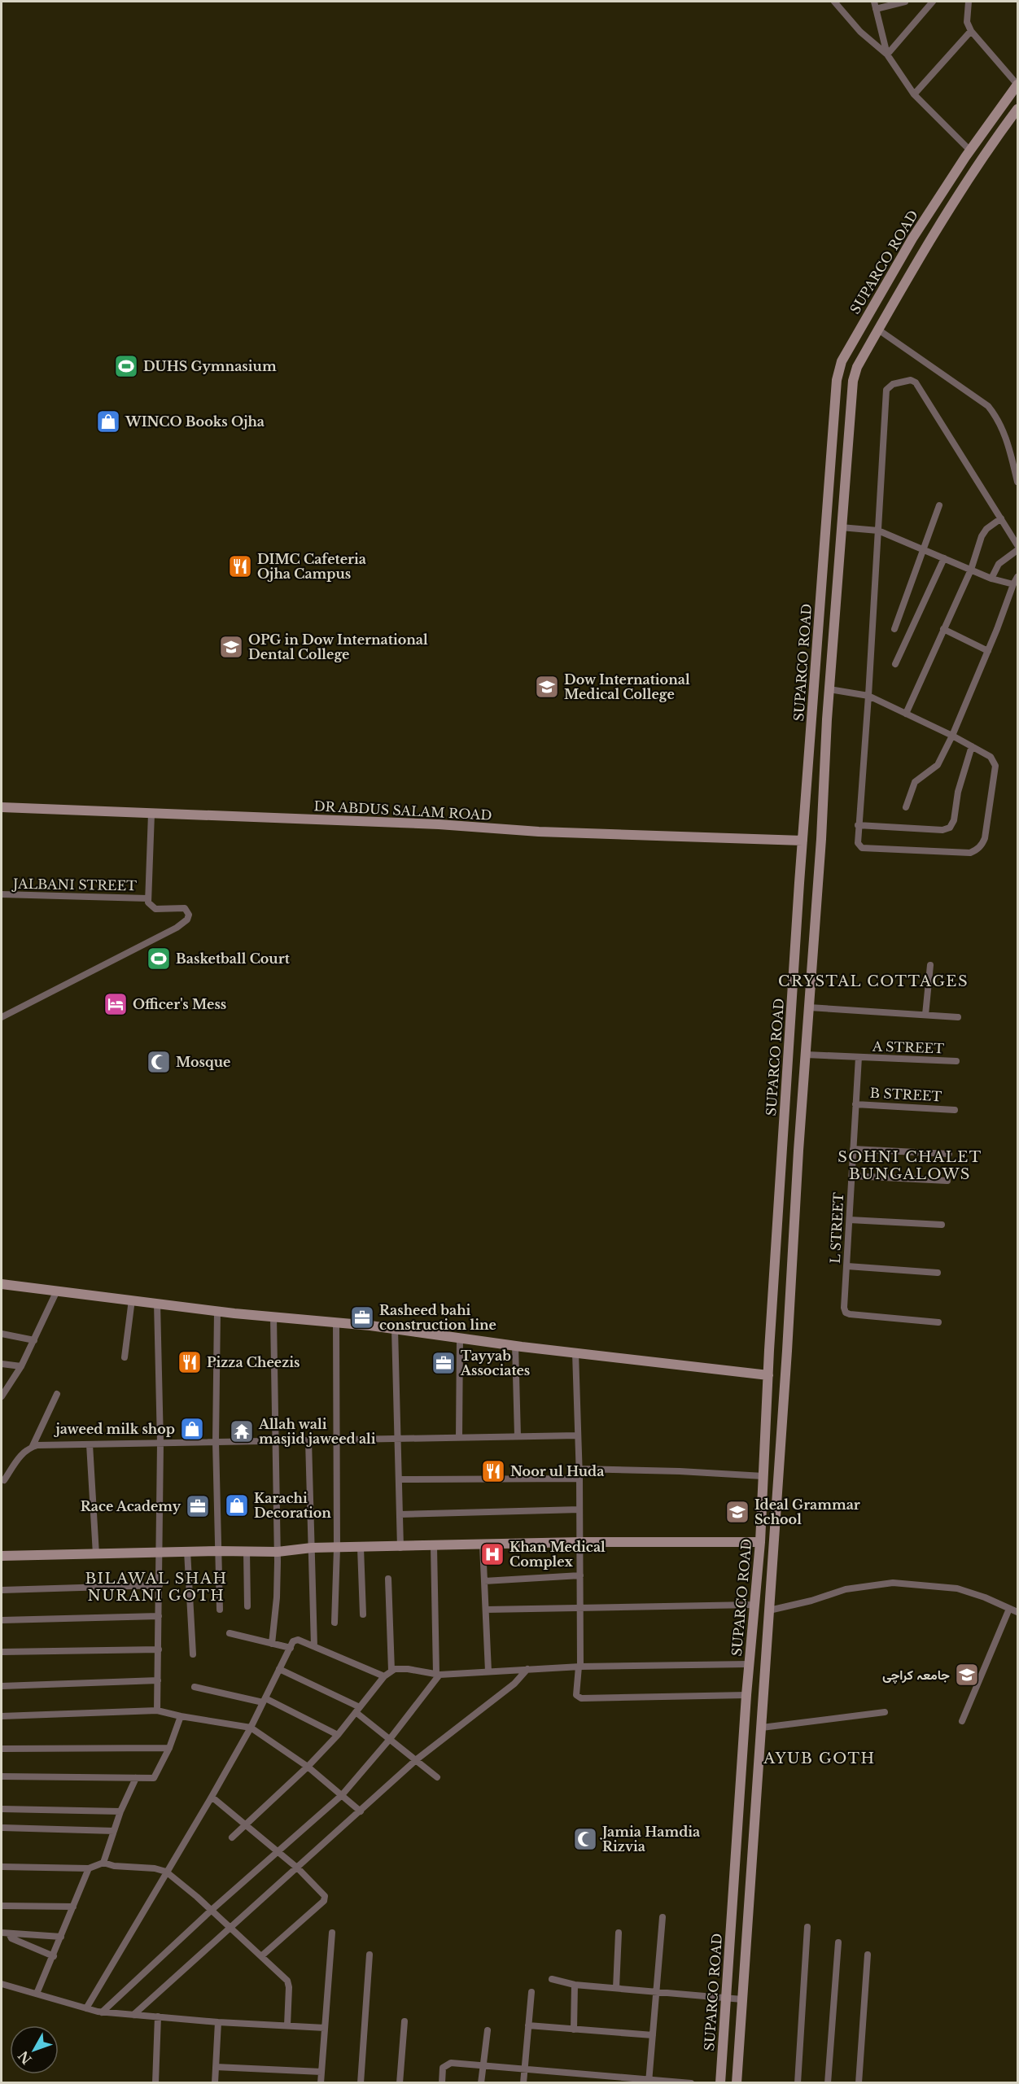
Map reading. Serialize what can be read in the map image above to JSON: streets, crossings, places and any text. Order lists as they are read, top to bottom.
{
  "streets": {
    "main road": ["SUPARCO ROAD", "DR ABDUS SALAM ROAD"],
    "street": [
      "JALBANI STREET",
      "A STREET",
      "B STREET",
      "L STREET"
    ]
  },
  "crossings": [
    ["SUPARCO ROAD", "DR ABDUS SALAM ROAD"],
    ["SUPARCO ROAD", "A STREET"],
    ["A STREET", "L STREET"],
    ["B STREET", "L STREET"]
  ],
  "districts": [
    "CRYSTAL COTTAGES",
    "SOHNI CHALET BUNGALOWS",
    "BILAWAL SHAH NURANI GOTH",
    "AYUB GOTH"
  ],
  "places": {
    "sports": ["DUHS Gymnasium", "Basketball Court"],
    "shop": ["WINCO Books Ojha", "jaweed milk shop", "Karachi Decoration"],
    "restaurant": ["DIMC Cafeteria Ojha Campus", "Pizza Cheezis", "Noor ul Huda"],
    "school or university": [
      "OPG in Dow International Dental College",
      "Dow International Medical College",
      "Ideal Grammar School",
      "جامعہ کراچی"
    ],
    "hotel": ["Officer's Mess"],
    "mosque": ["Mosque", "Jamia Hamdia Rizvia"],
    "office": ["Rasheed bahi construction line", "Tayyab Associates", "Race Academy"],
    "temple": ["Allah wali masjid jaweed ali"],
    "hospital": ["Khan Medical Complex"]
  },
  "north": "bottom left"
}
